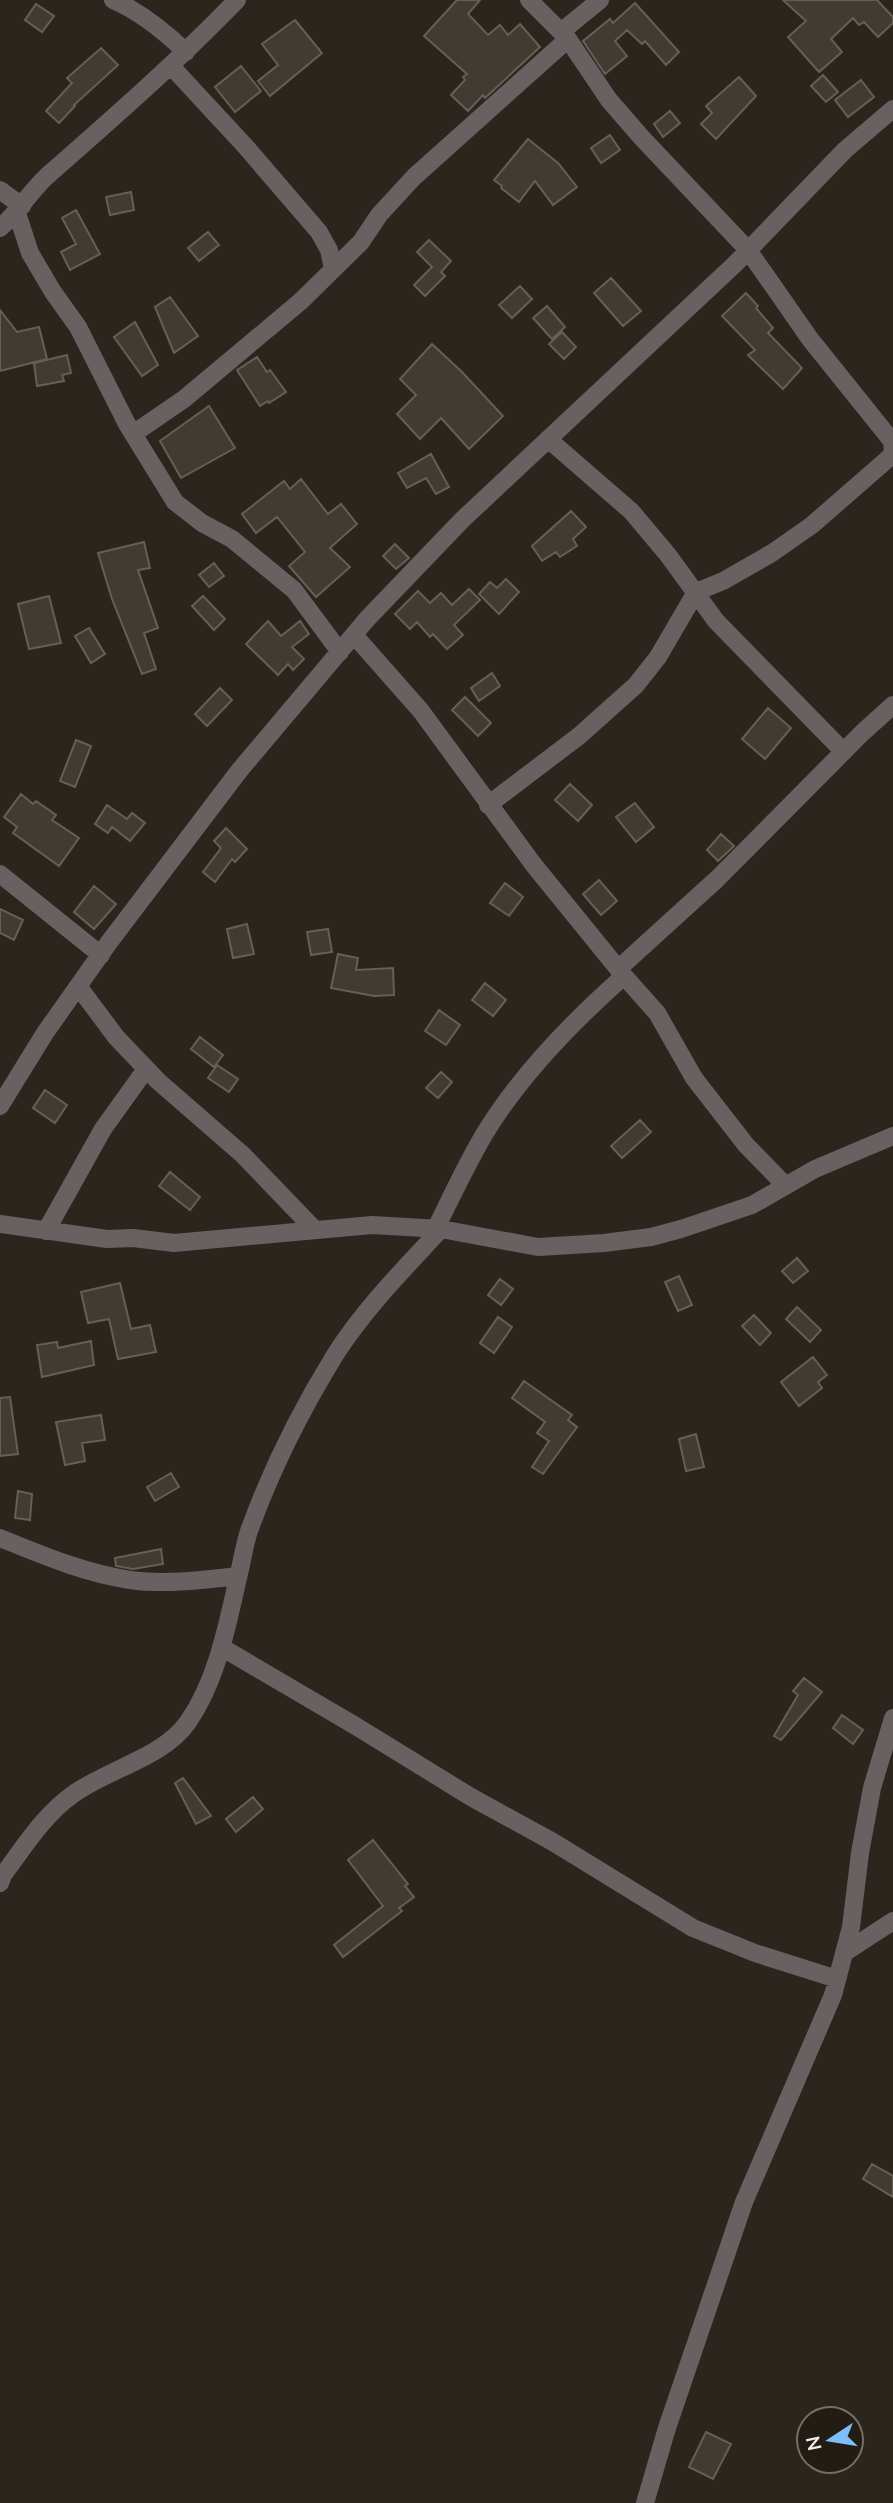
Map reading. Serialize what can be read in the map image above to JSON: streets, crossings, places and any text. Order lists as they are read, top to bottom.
{
  "north": "left"
}
